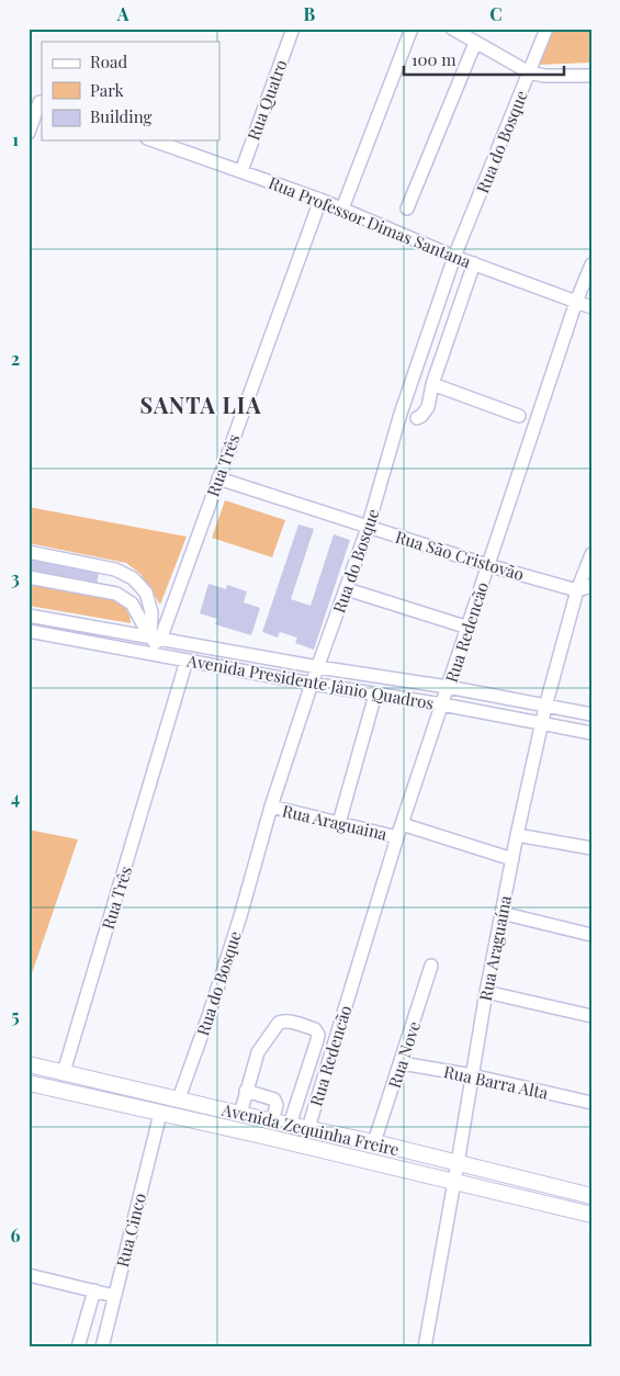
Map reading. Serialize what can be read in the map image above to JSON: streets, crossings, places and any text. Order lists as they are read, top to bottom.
{
  "streets": {
    "main road": ["Avenida Zequinha Freire"],
    "street": [
      "Rua Quatro",
      "Rua do Bosque",
      "Rua Professor Dimas Santana",
      "Rua Três",
      "Rua São Cristovão",
      "Rua Redencão",
      "Avenida Presidente Jânio Quadros",
      "Rua Araguaina",
      "Rua Araguaína",
      "Rua Nove",
      "Rua Barra Alta",
      "Rua Cinco"
    ]
  },
  "crossings": [
    ["Rua Quatro", "Rua Professor Dimas Santana"],
    ["Rua do Bosque", "Rua Professor Dimas Santana"],
    ["Rua do Bosque", "Rua São Cristovão"],
    ["Rua do Bosque", "Avenida Presidente Jânio Quadros"],
    ["Rua do Bosque", "Rua Araguaina"],
    ["Rua do Bosque", "Avenida Zequinha Freire"],
    ["Rua Professor Dimas Santana", "Rua Três"],
    ["Rua Professor Dimas Santana", "Rua Redencão"],
    ["Rua Três", "Rua São Cristovão"],
    ["Rua Três", "Avenida Presidente Jânio Quadros"],
    ["Rua Três", "Avenida Zequinha Freire"],
    ["Rua São Cristovão", "Rua Redencão"],
    ["Rua São Cristovão", "Rua Araguaína"],
    ["Rua Redencão", "Avenida Presidente Jânio Quadros"],
    ["Rua Redencão", "Rua Araguaina"],
    ["Rua Redencão", "Avenida Zequinha Freire"],
    ["Avenida Presidente Jânio Quadros", "Rua Araguaína"],
    ["Rua Araguaína", "Rua Barra Alta"],
    ["Rua Araguaína", "Avenida Zequinha Freire"],
    ["Rua Nove", "Rua Barra Alta"],
    ["Rua Nove", "Avenida Zequinha Freire"],
    ["Avenida Zequinha Freire", "Rua Cinco"]
  ],
  "districts": ["SANTA LIA"],
  "legend": ["Road", "Park", "Building"],
  "scale_bar": "100 m",
  "grid": {
    "columns": ["A", "B", "C"],
    "rows": [
      "1",
      "2",
      "3",
      "4",
      "5",
      "6"
    ]
  }
}
